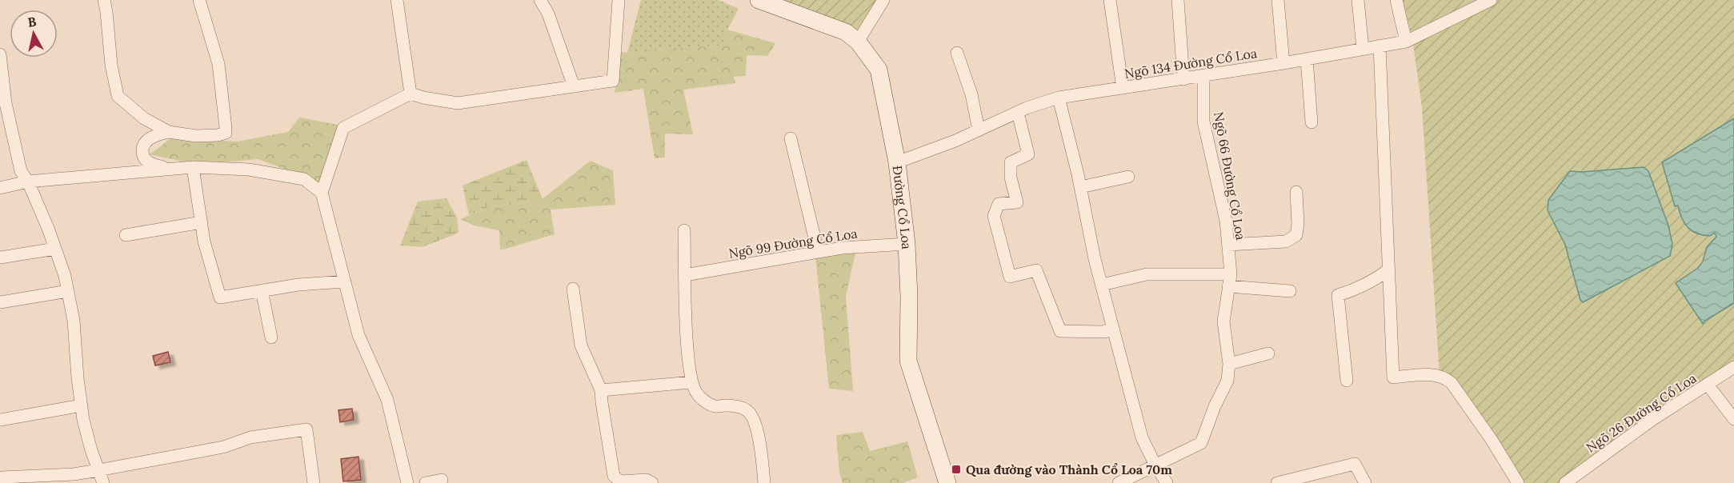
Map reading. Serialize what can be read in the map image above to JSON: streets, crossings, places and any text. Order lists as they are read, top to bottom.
{
  "streets": {
    "street": [
      "Ngõ 134 Đường Cổ Loa",
      "Ngõ 66 Đường Cổ Loa",
      "Đường Cổ Loa",
      "Ngõ 99 Đường Cổ Loa",
      "Ngõ 26 Đường Cổ Loa"
    ]
  },
  "crossings": [
    ["Ngõ 134 Đường Cổ Loa", "Ngõ 66 Đường Cổ Loa"],
    ["Ngõ 134 Đường Cổ Loa", "Đường Cổ Loa"],
    ["Đường Cổ Loa", "Ngõ 99 Đường Cổ Loa"]
  ],
  "places": {
    "transit": ["Qua đường vào Thành Cổ Loa 70m"]
  },
  "north": "top"
}
